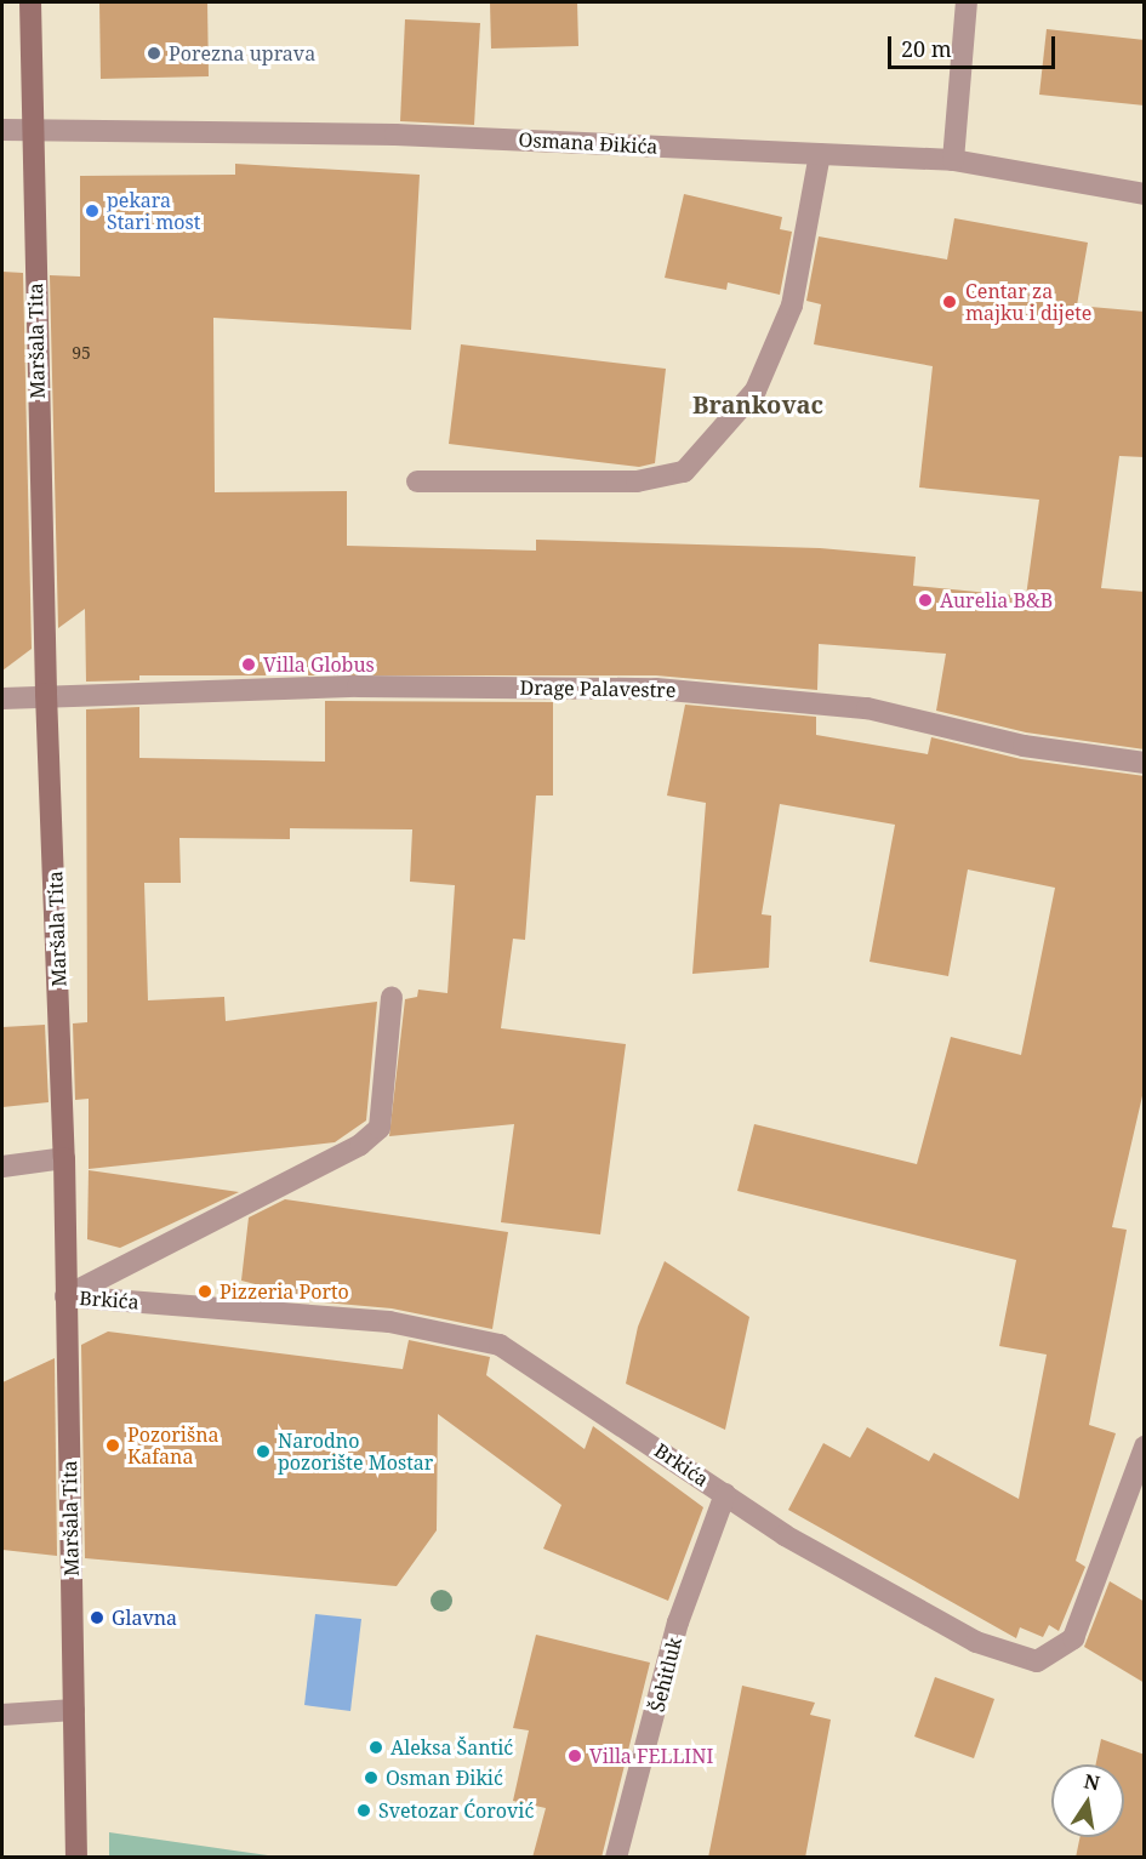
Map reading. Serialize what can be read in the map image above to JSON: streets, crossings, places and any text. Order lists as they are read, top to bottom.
{
  "streets": {
    "street": [
      "Osmana Đikića",
      "Maršala Tita",
      "Drage Palavestre",
      "Brkića",
      "Šehitluk"
    ]
  },
  "crossings": [
    ["Osmana Đikića", "Maršala Tita"],
    ["Maršala Tita", "Drage Palavestre"],
    ["Maršala Tita", "Brkića"],
    ["Brkića", "Šehitluk"]
  ],
  "districts": ["Brankovac"],
  "places": [
    "Porezna uprava",
    "pekara Stari most",
    "Centar za majku i dijete",
    "Aurelia B&B",
    "Villa Globus",
    "Pizzeria Porto",
    "Pozorišna Kafana",
    "Narodno pozorište Mostar",
    "Glavna",
    "Aleksa Šantić",
    "Villa FELLINI",
    "Osman Đikić",
    "Svetozar Ćorović"
  ],
  "house_numbers": ["95"],
  "scale_bar": "20 m",
  "north": "top"
}
